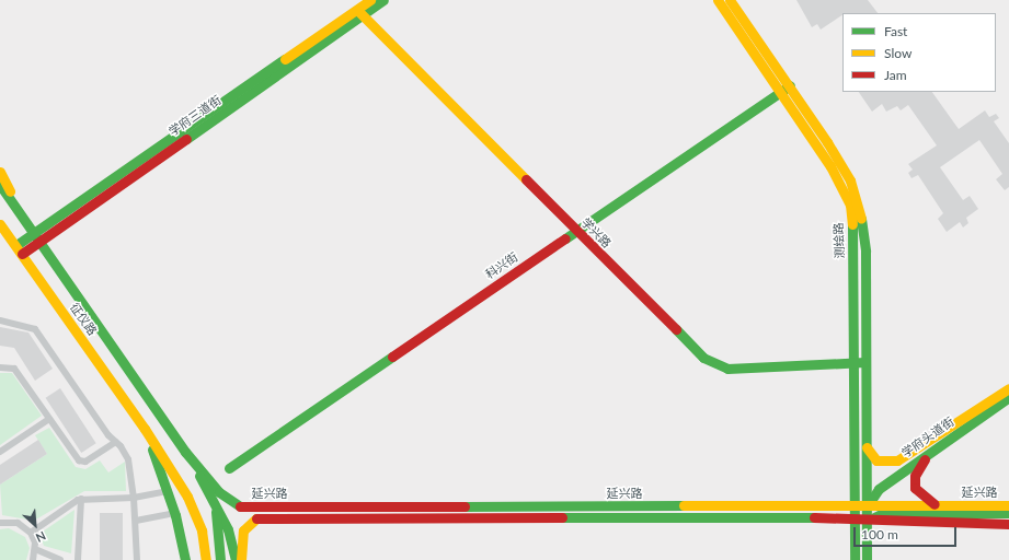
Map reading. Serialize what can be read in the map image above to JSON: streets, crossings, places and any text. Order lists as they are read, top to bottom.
{
  "streets": {
    "main road": [
      "学府三道街",
      "学兴路",
      "测绘路",
      "科兴街",
      "征仪路",
      "学府头道街",
      "延兴路"
    ]
  },
  "crossings": [
    ["学府三道街", "学兴路"],
    ["学府三道街", "征仪路"],
    ["学兴路", "测绘路"],
    ["学兴路", "科兴街"],
    ["测绘路", "科兴街"],
    ["测绘路", "学府头道街"],
    ["测绘路", "延兴路"],
    ["学府头道街", "延兴路"]
  ],
  "legend": ["Fast", "Slow", "Jam"],
  "scale_bar": "100 m",
  "north": "bottom right"
}
